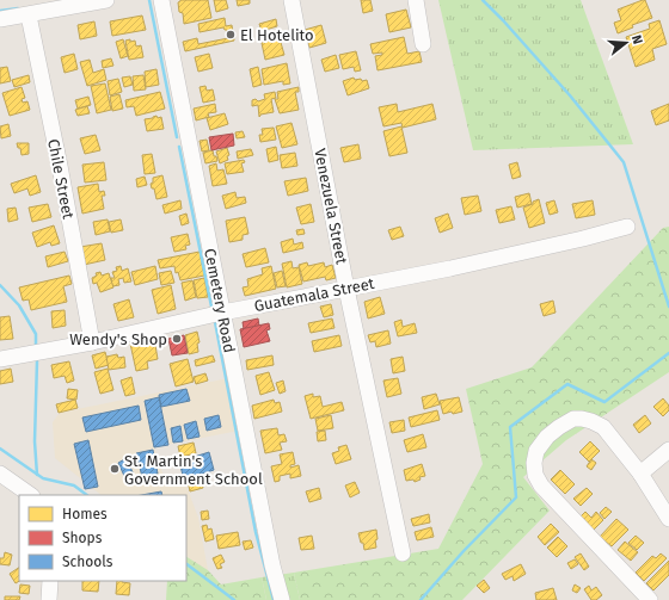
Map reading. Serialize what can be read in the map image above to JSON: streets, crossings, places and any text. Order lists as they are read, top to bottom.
{
  "streets": {
    "street": [
      "Chile Street",
      "Venezuela Street",
      "Guatemala Street",
      "Cemetery Road"
    ]
  },
  "crossings": [
    ["Chile Street", "Guatemala Street"],
    ["Venezuela Street", "Guatemala Street"],
    ["Guatemala Street", "Cemetery Road"]
  ],
  "places": ["El Hotelito", "Wendy's Shop", "St. Martin's Government School"],
  "legend": ["Homes", "Shops", "Schools"],
  "north": "right"
}
